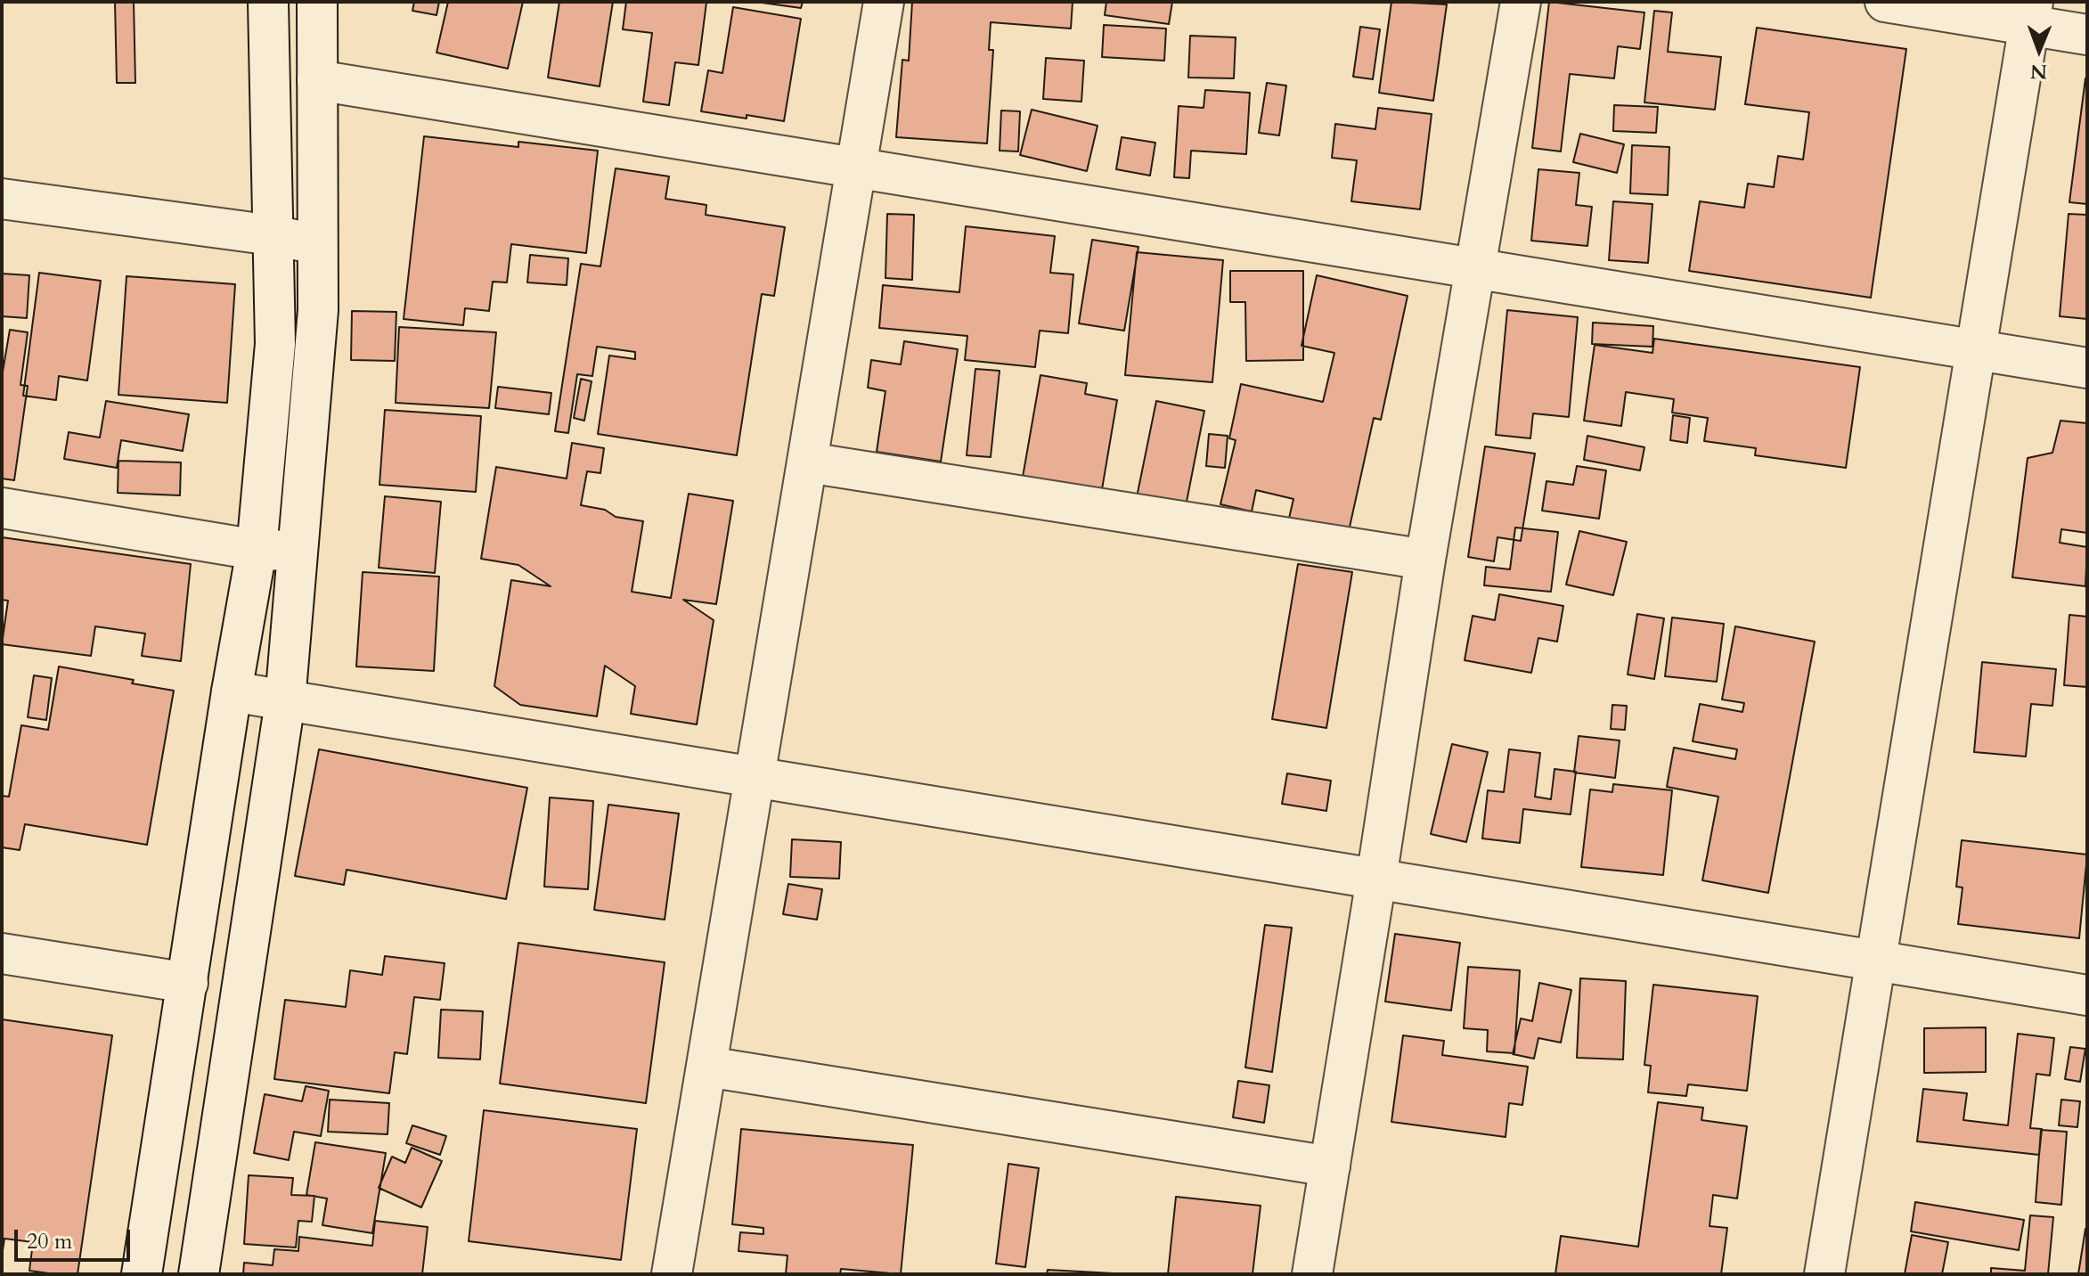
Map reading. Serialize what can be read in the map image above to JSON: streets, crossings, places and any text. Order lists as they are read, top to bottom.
{
  "scale_bar": "20 m",
  "north": "bottom"
}
